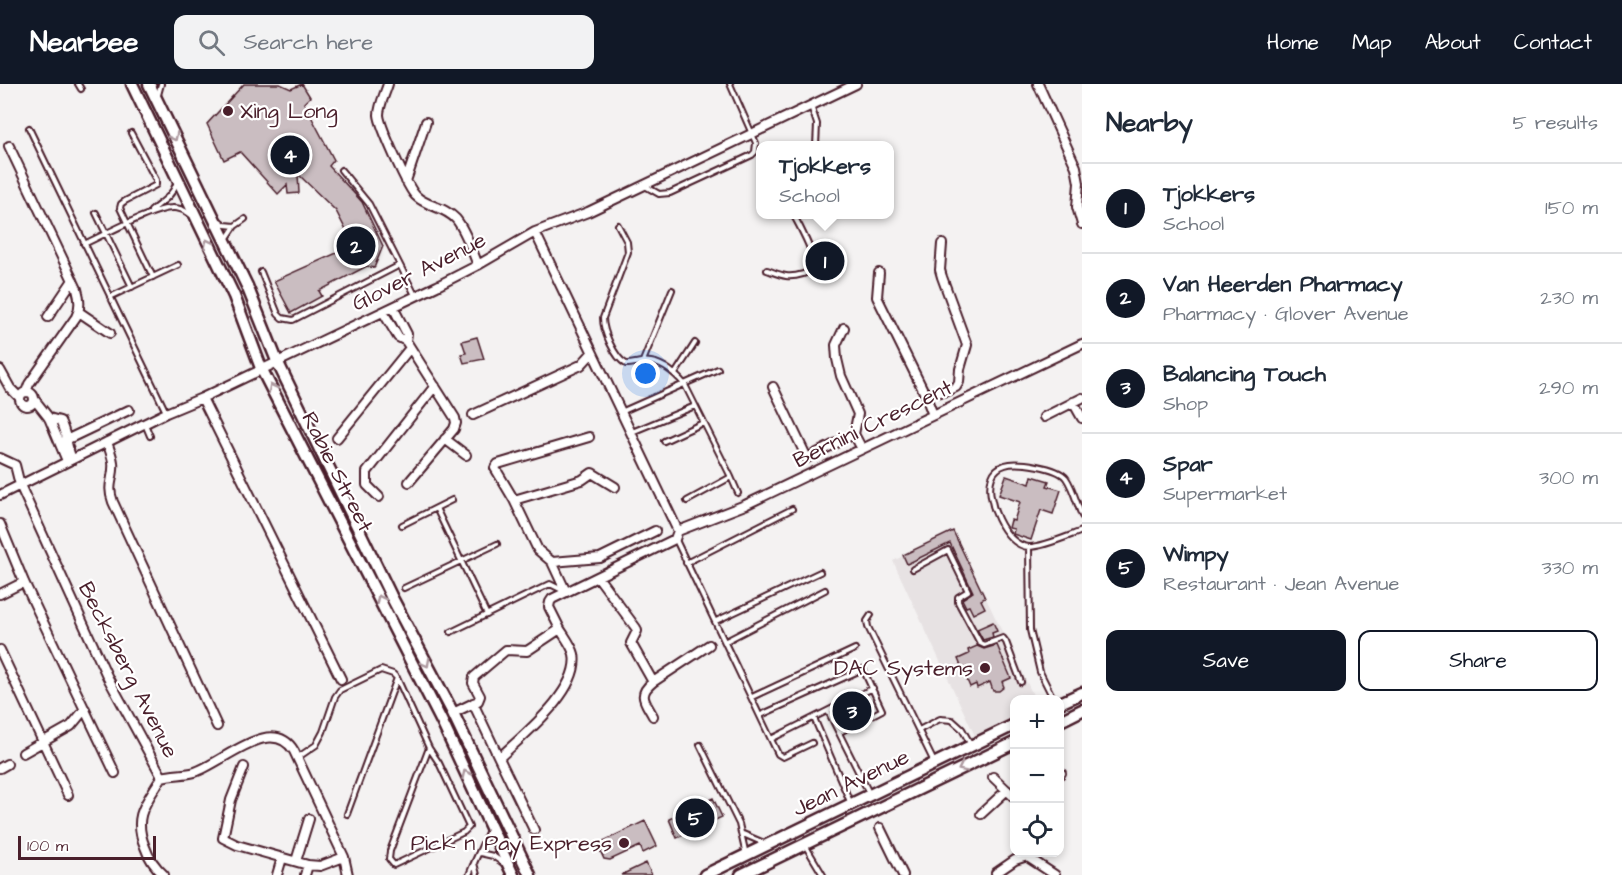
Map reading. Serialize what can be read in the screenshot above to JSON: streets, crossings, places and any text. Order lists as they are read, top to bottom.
{
  "streets": {
    "main road": ["Rabie Street", "Jean Avenue"],
    "street": ["Glover Avenue", "Bernini Crescent", "Becksberg Avenue"]
  },
  "crossings": [
    ["Glover Avenue", "Rabie Street"],
    ["Glover Avenue", "Becksberg Avenue"]
  ],
  "places": ["Xing Long", "DAC Systems", "Pick n Pay Express"],
  "scale_bar": "100 m",
  "page": {
    "header": "Nearbee",
    "search": "Search here",
    "nav": [
      "Home",
      "Map",
      "About",
      "Contact"
    ],
    "heading": ["Nearby", "5 results"],
    "pins": [
      "4",
      "2",
      "1",
      "3",
      "5"
    ],
    "popup": ["Tjokkers", "School"],
    "list": [
      {
        "mark": "1",
        "name": "Tjokkers",
        "note": "School",
        "value": "150 m"
      },
      {
        "mark": "2",
        "name": "Van Heerden Pharmacy",
        "note": "Pharmacy · Glover Avenue",
        "value": "230 m"
      },
      {
        "mark": "3",
        "name": "Balancing Touch",
        "note": "Shop",
        "value": "290 m"
      },
      {
        "mark": "4",
        "name": "Spar",
        "note": "Supermarket",
        "value": "300 m"
      },
      {
        "mark": "5",
        "name": "Wimpy",
        "note": "Restaurant · Jean Avenue",
        "value": "330 m"
      }
    ],
    "buttons": ["Save", "Share"],
    "map_buttons": ["+", "−"],
    "scale": "100 m"
  }
}
